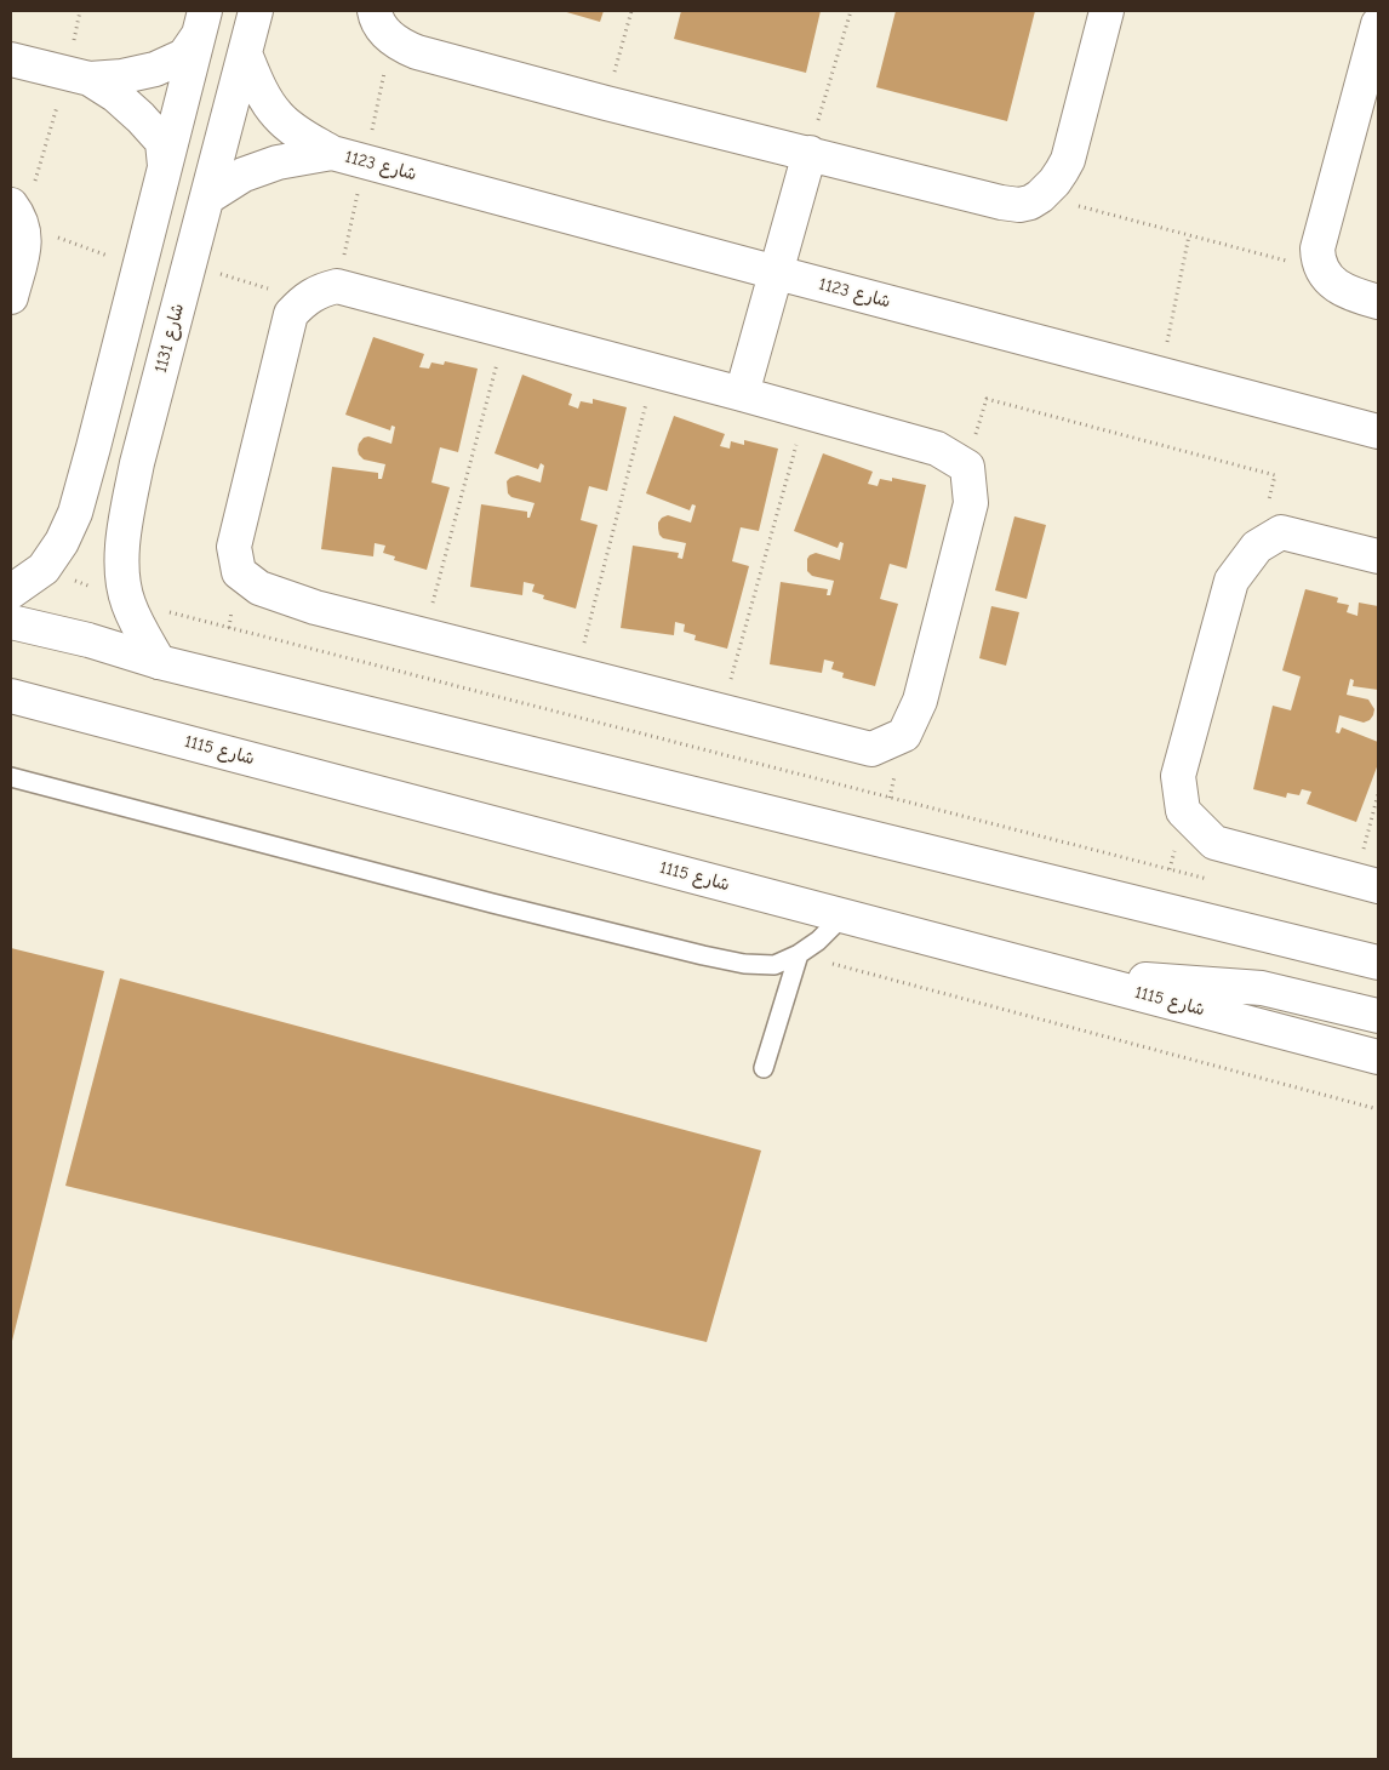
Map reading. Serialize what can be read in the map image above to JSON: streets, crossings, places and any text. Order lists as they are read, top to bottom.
{
  "streets": {
    "street": ["شارع 1123", "شارع 1131", "شارع 1115"]
  },
  "crossings": [
    ["شارع 1123", "شارع 1131"]
  ]
}
